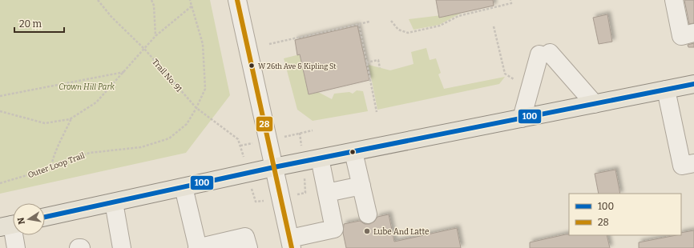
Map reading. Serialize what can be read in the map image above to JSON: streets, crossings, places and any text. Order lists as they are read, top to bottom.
{
  "streets": {
    "path": ["Trail No. 91", "Outer Loop Trail"]
  },
  "crossings": [
    ["Trail No. 91", "Outer Loop Trail"]
  ],
  "parks": ["Crown Hill Park"],
  "places": ["W 26th Ave & Kipling St", "Lube And Latte"],
  "lines": ["transit line 28", "transit line 100"],
  "legend": ["100", "28"],
  "scale_bar": "20 m",
  "north": "left"
}
